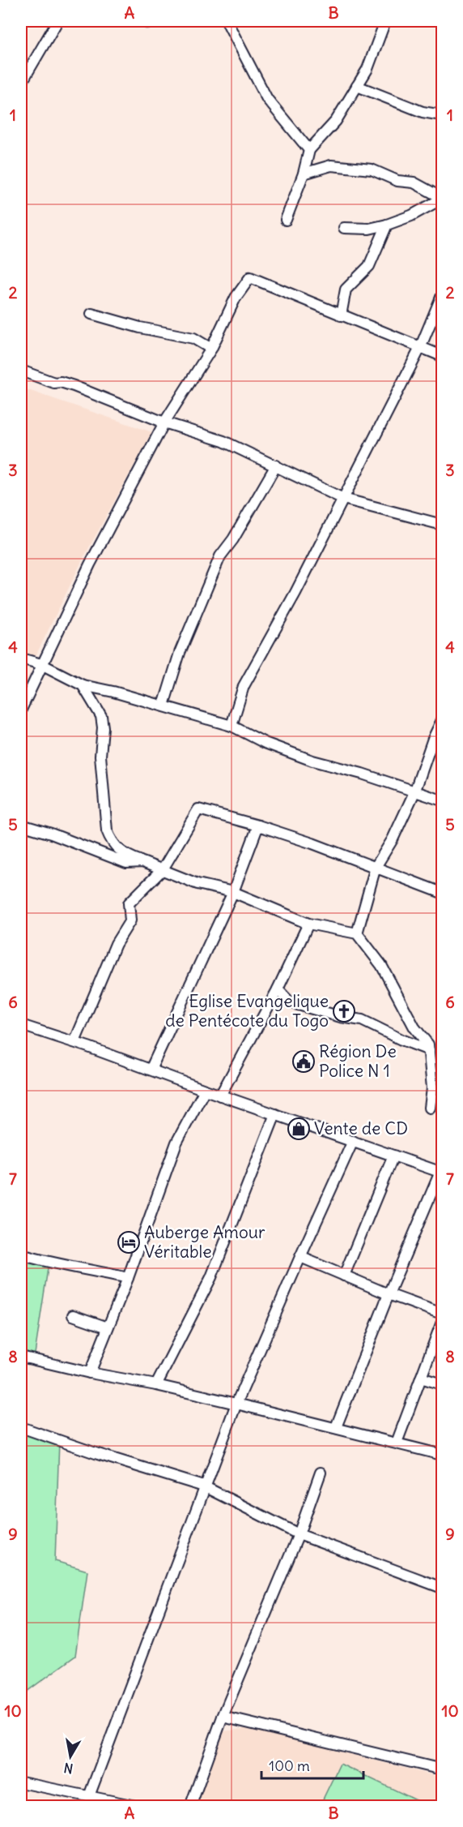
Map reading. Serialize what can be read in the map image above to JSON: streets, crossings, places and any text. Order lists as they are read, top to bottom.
{
  "places": {
    "church": ["Eglise Evangelique de Pentécote du Togo"],
    "public building": ["Région De Police N 1"],
    "shop": ["Vente de CD"],
    "hotel": ["Auberge Amour Véritable"]
  },
  "scale_bar": "100 m",
  "north": "bottom",
  "grid": {
    "columns": ["A", "B"],
    "rows": [
      "1",
      "2",
      "3",
      "4",
      "5",
      "6",
      "7",
      "8",
      "9",
      "10"
    ]
  }
}
